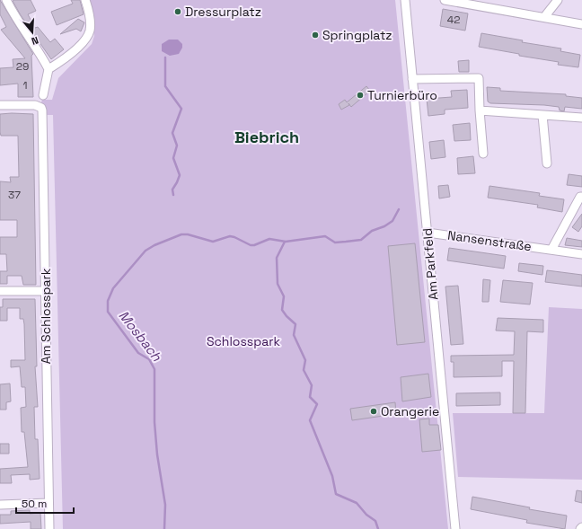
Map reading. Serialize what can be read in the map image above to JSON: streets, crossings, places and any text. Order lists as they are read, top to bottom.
{
  "streets": {
    "street": ["Nansenstraße", "Am Parkfeld", "Am Schlosspark"]
  },
  "crossings": [
    ["Nansenstraße", "Am Parkfeld"]
  ],
  "districts": ["Biebrich"],
  "water": ["Mosbach"],
  "parks": ["Schlosspark"],
  "places": [
    "Dressurplatz",
    "Springplatz",
    "Turnierbüro",
    "Orangerie"
  ],
  "house_numbers": [
    "42",
    "29",
    "1",
    "37"
  ],
  "scale_bar": "50 m",
  "north": "bottom"
}
